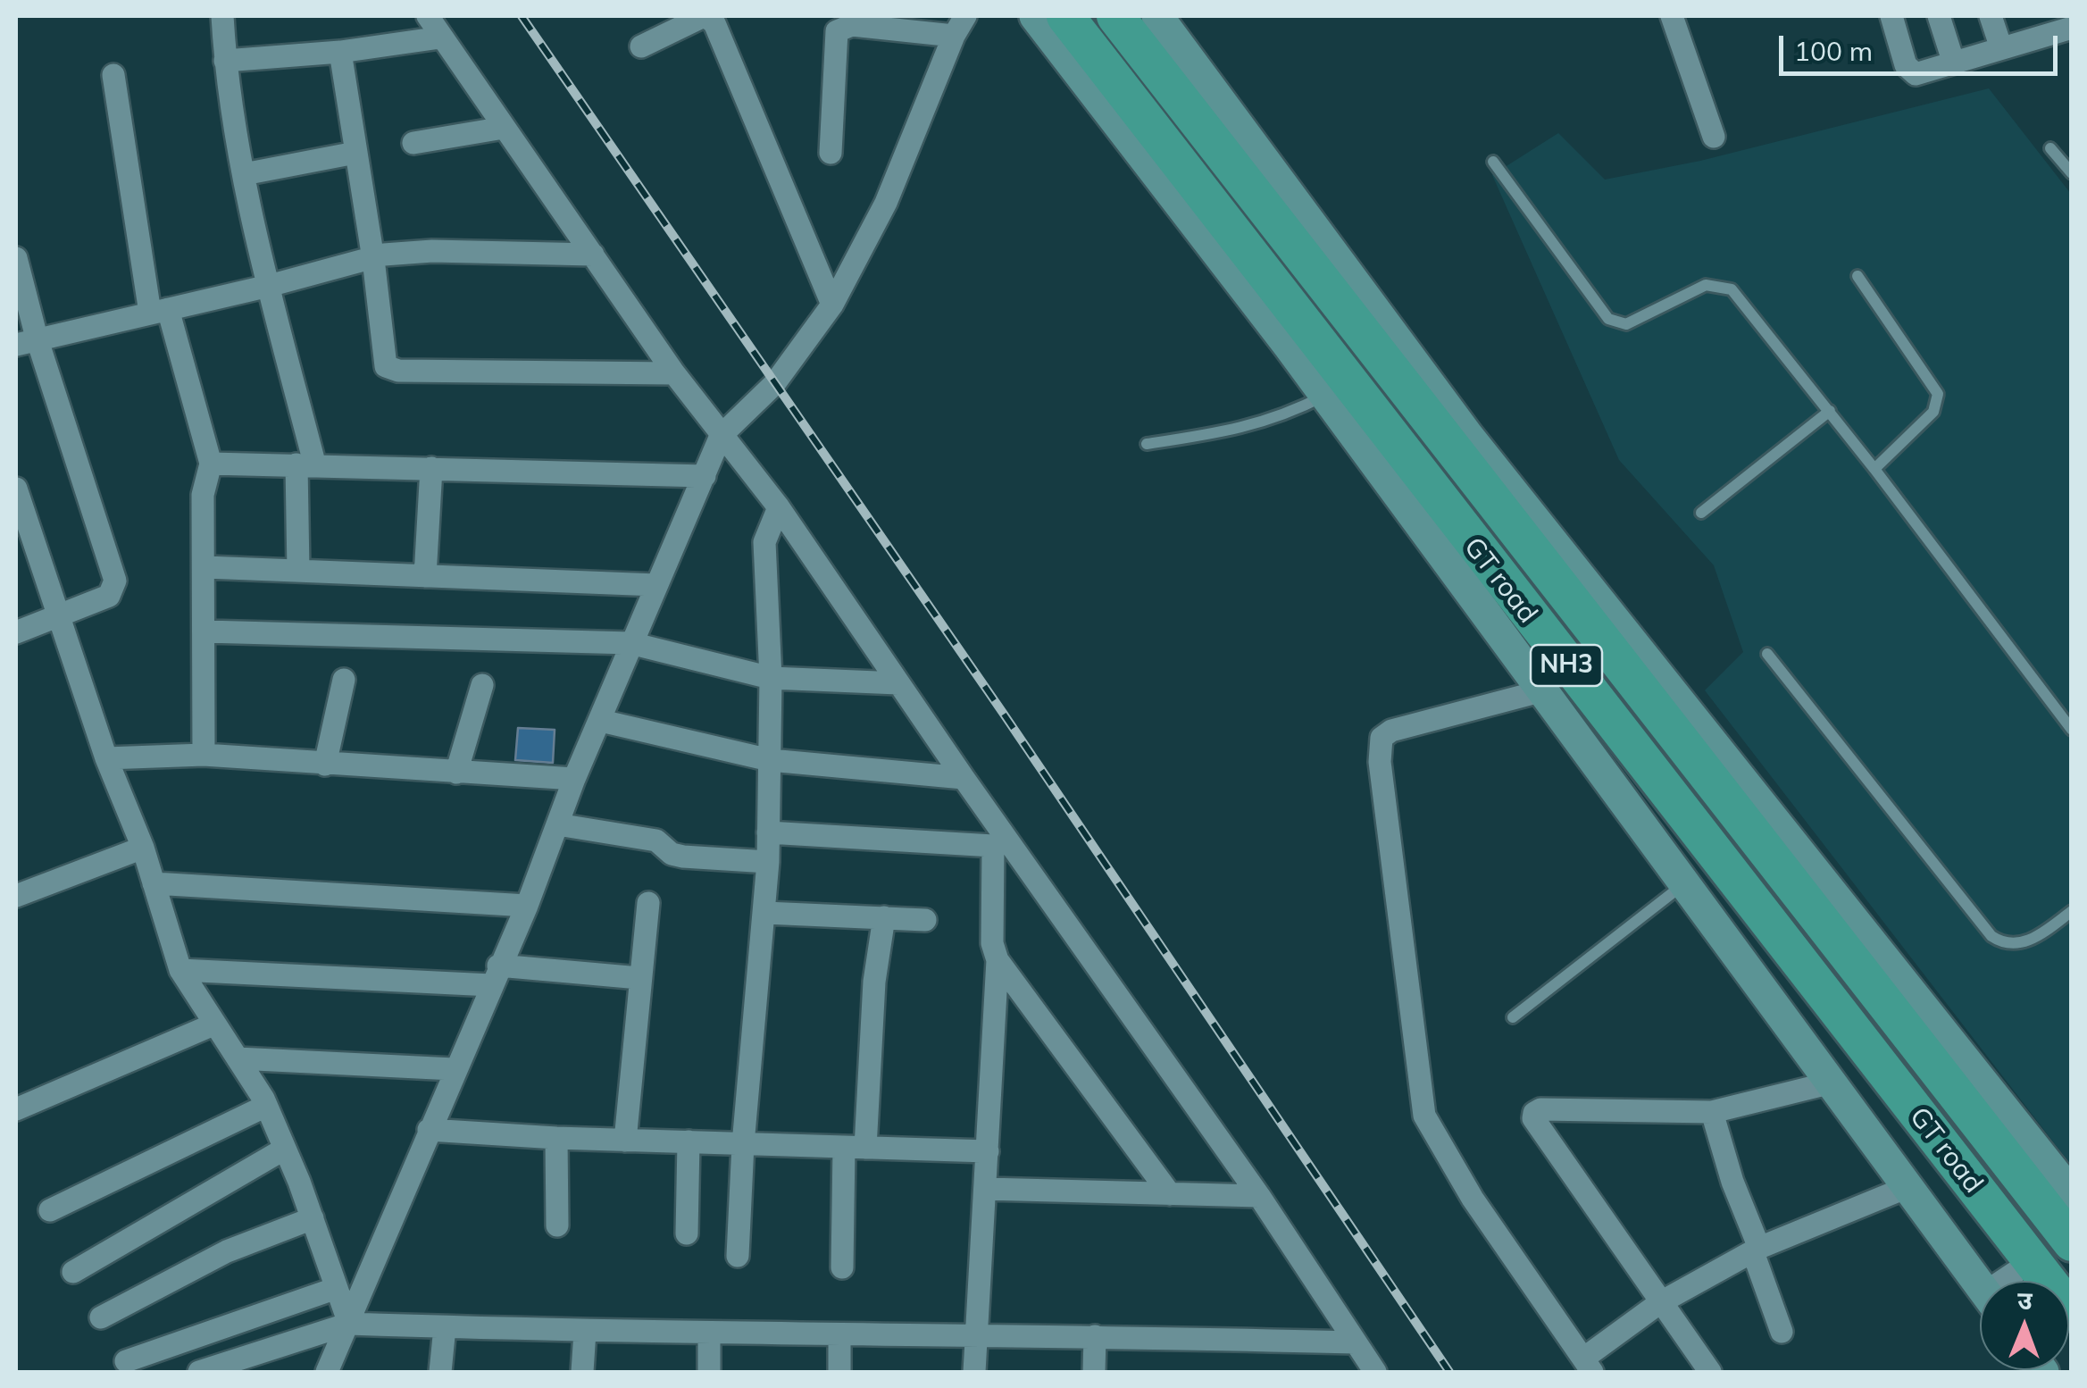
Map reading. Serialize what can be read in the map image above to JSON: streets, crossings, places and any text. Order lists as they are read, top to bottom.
{
  "streets": {
    "highway": ["GT road", "NH3"]
  },
  "scale_bar": "100 m",
  "north": "top"
}
